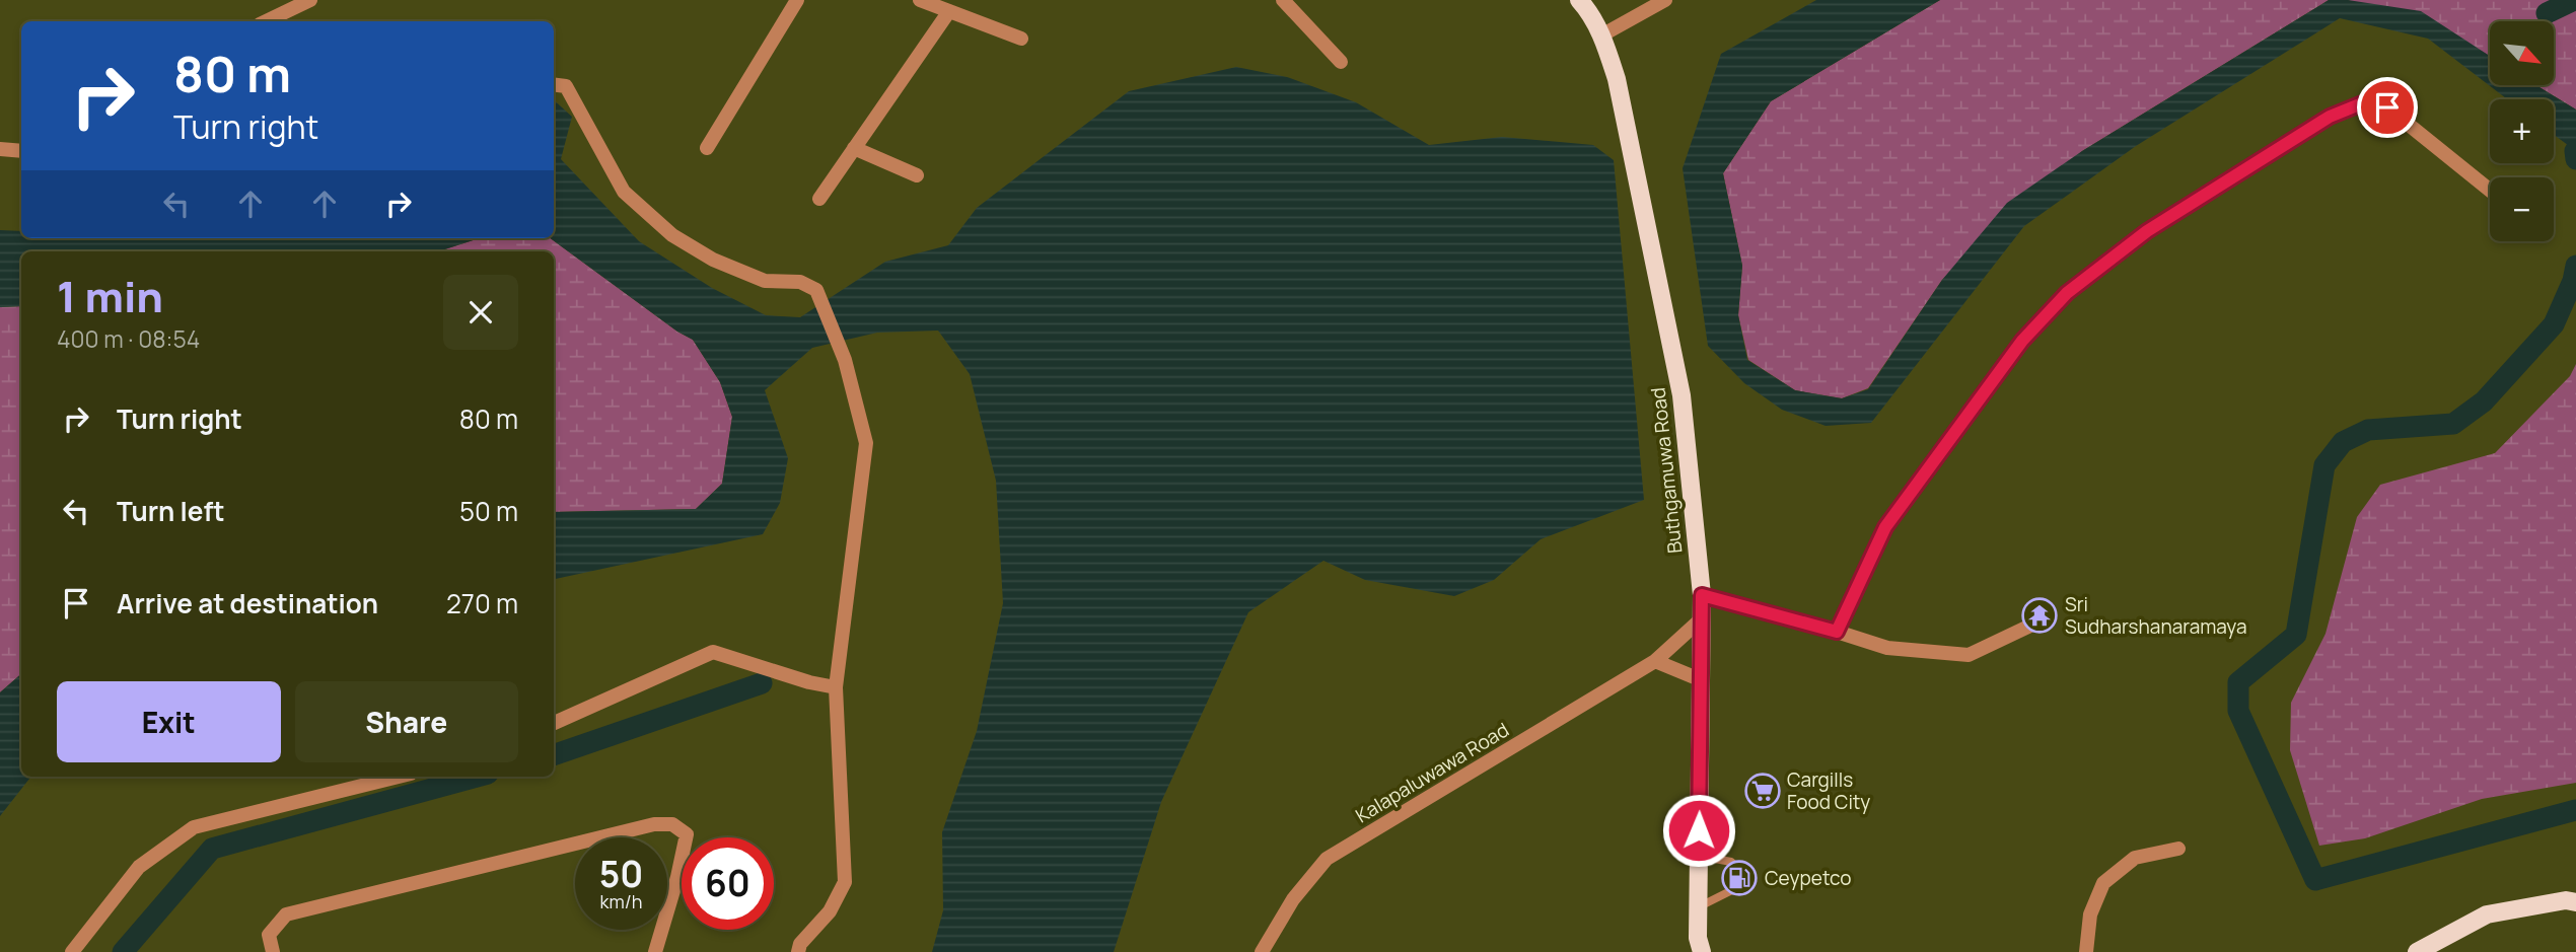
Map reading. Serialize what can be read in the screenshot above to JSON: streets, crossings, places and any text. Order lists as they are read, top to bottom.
{
  "streets": {
    "main road": ["Buthgamuwa Road"],
    "street": ["Kalapaluwawa Road"]
  },
  "crossings": [
    ["Buthgamuwa Road", "Kalapaluwawa Road"]
  ],
  "places": {
    "temple": ["Sri Sudharshanaramaya"],
    "supermarket": ["Cargills Food City"],
    "fuel station": ["Ceypetco"]
  },
  "north": "bottom right",
  "page": {
    "map_buttons": ["+", "−"],
    "turn": ["80 m", "Turn right"],
    "heading": ["1 min", "400 m · 08:54"],
    "list": [
      {
        "name": "Turn right",
        "value": "80 m"
      },
      {
        "name": "Turn left",
        "value": "50 m"
      },
      {
        "name": "Arrive at destination",
        "value": "270 m"
      }
    ],
    "buttons": ["Exit", "Share"],
    "speed": "50 km/h",
    "limit": "60"
  }
}
